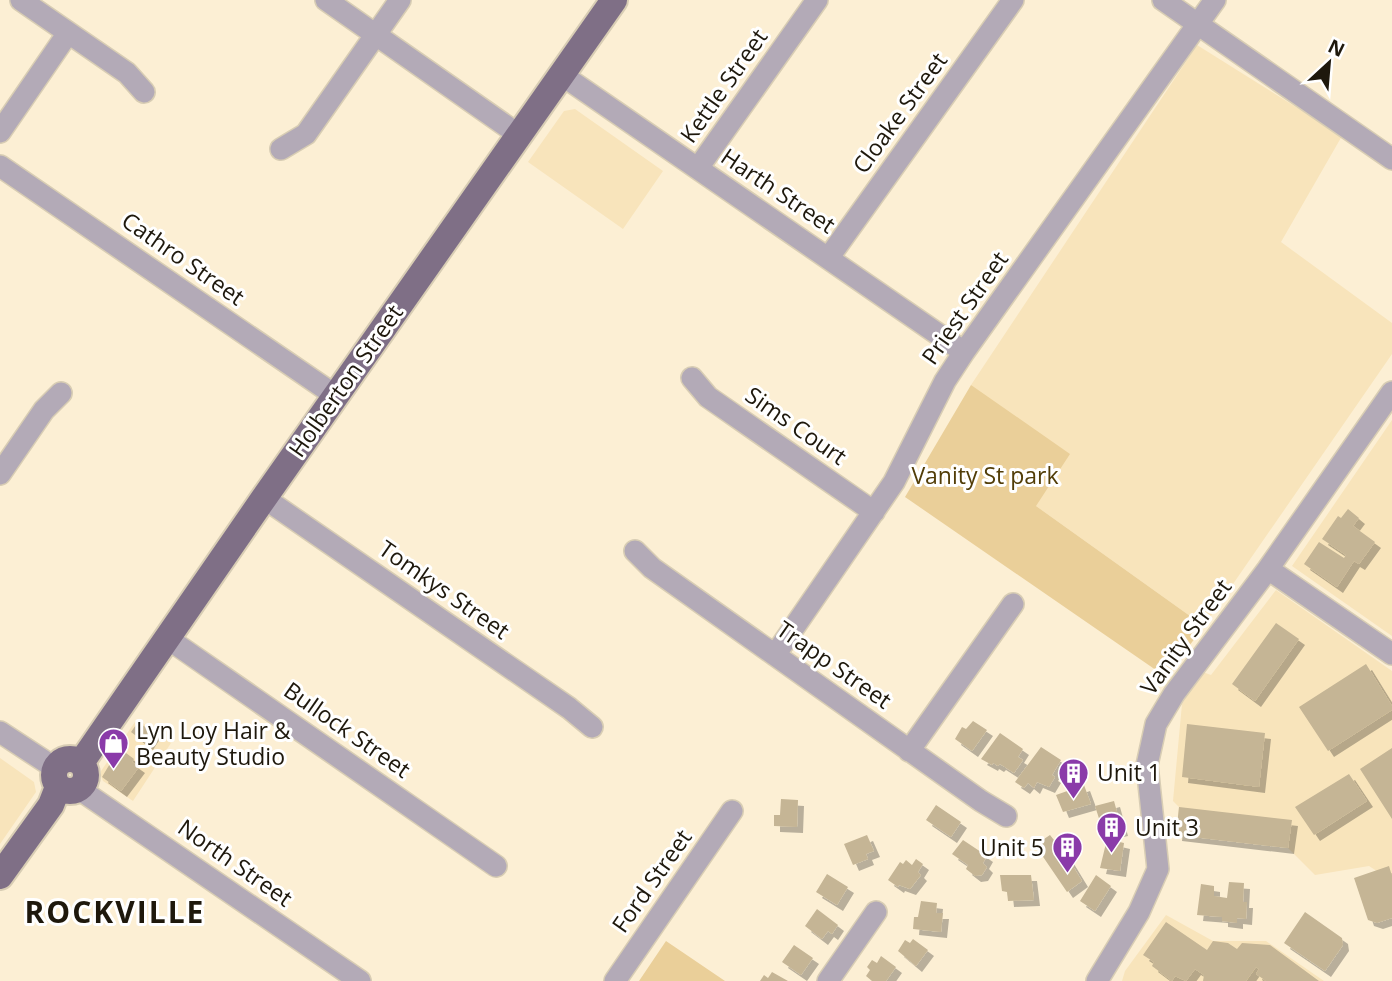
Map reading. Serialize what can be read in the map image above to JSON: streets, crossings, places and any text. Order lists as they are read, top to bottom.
{
  "streets": {
    "main road": ["Holberton Street"],
    "street": [
      "Kettle Street",
      "Cloake Street",
      "Harth Street",
      "Cathro Street",
      "Priest Street",
      "Sims Court",
      "Tomkys Street",
      "Vanity Street",
      "Trapp Street",
      "Bullock Street",
      "North Street",
      "Ford Street"
    ]
  },
  "crossings": [
    ["Kettle Street", "Harth Street"],
    ["Cloake Street", "Harth Street"],
    ["Harth Street", "Priest Street"],
    ["Harth Street", "Holberton Street"],
    ["Cathro Street", "Holberton Street"],
    ["Priest Street", "Sims Court"],
    ["Priest Street", "Trapp Street"],
    ["Holberton Street", "Tomkys Street"],
    ["Holberton Street", "Bullock Street"],
    ["Holberton Street", "North Street"]
  ],
  "districts": ["ROCKVILLE"],
  "parks": ["Vanity St park"],
  "places": {
    "shop": ["Lyn Loy Hair & Beauty Studio"],
    "building": ["Unit 1", "Unit 3", "Unit 5"]
  },
  "north": "top right"
}
